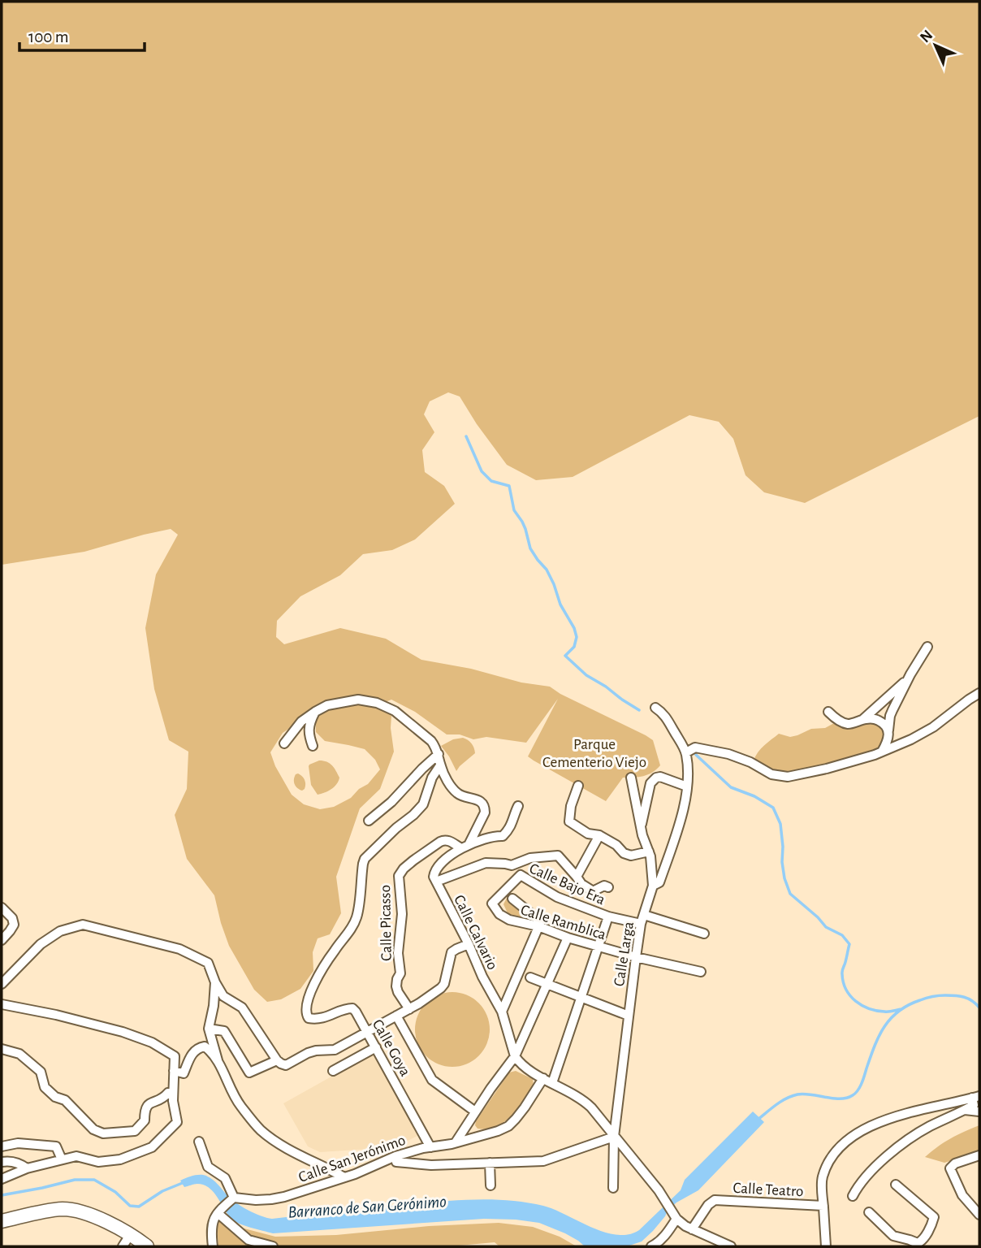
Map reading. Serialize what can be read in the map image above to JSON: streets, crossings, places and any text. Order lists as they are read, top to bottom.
{
  "streets": {
    "street": [
      "Calle Bajo Era",
      "Calle Ramblica",
      "Calle Picasso",
      "Calle Calvario",
      "Calle Larga",
      "Calle Goya",
      "Calle San Jerónimo",
      "Calle Teatro"
    ]
  },
  "crossings": [
    ["Calle Bajo Era", "Calle Ramblica"],
    ["Calle Bajo Era", "Calle Larga"],
    ["Calle Ramblica", "Calle Larga"],
    ["Calle Goya", "Calle San Jerónimo"]
  ],
  "water": ["Barranco de San Gerónimo"],
  "parks": ["Parque Cementerio Viejo"],
  "scale_bar": "100 m",
  "north": "top left"
}
